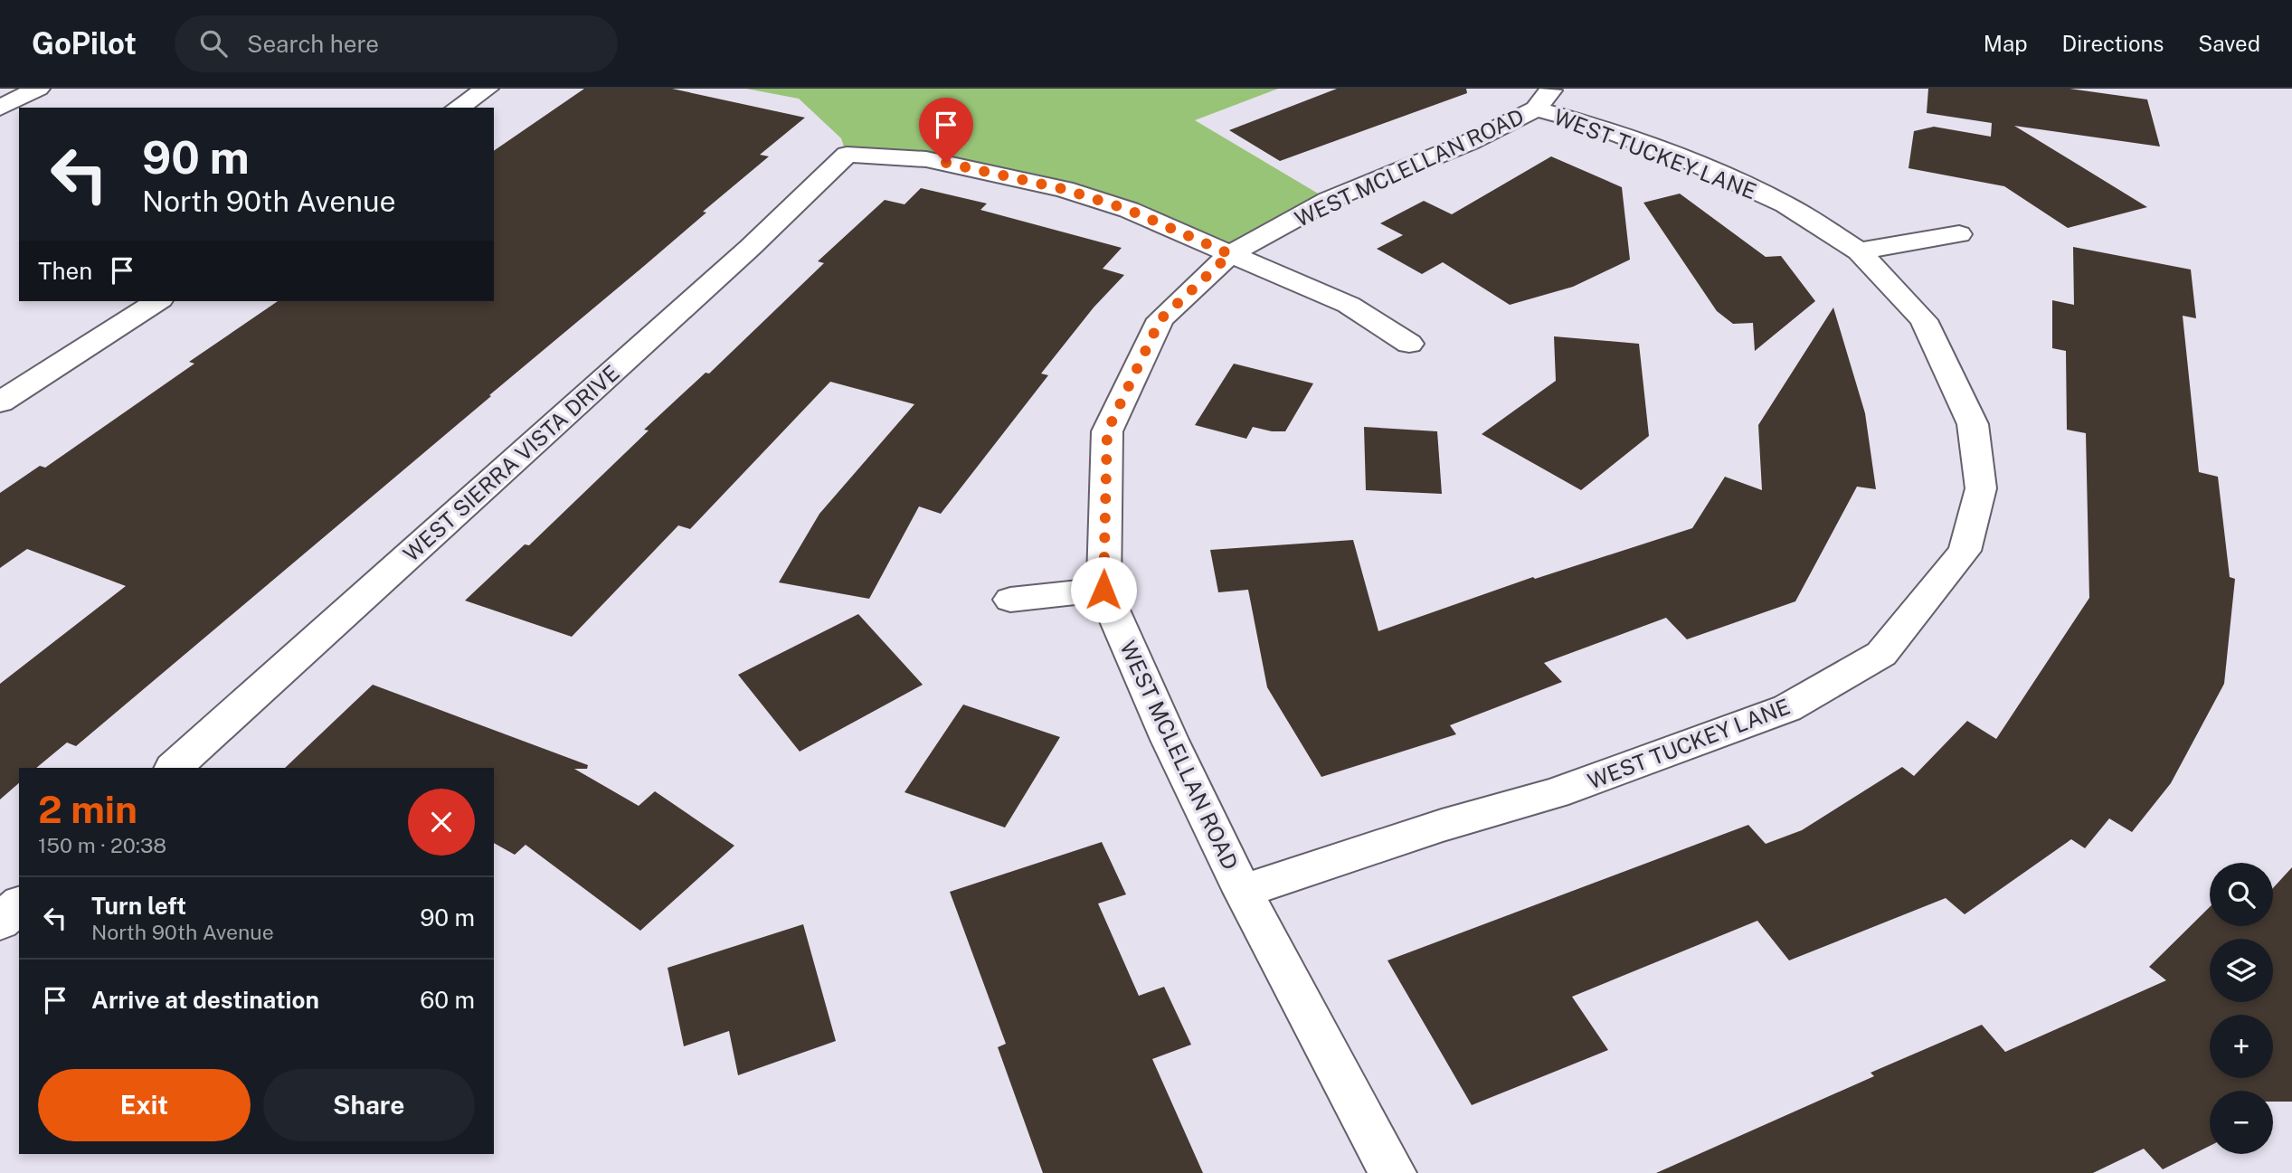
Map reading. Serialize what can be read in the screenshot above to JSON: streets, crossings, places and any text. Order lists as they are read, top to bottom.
{
  "streets": {
    "street": ["WEST TUCKEY LANE", "WEST MCLELLAN ROAD", "WEST SIERRA VISTA DRIVE"]
  },
  "crossings": [
    ["WEST TUCKEY LANE", "WEST MCLELLAN ROAD"],
    ["WEST MCLELLAN ROAD", "WEST SIERRA VISTA DRIVE"]
  ],
  "page": {
    "header": "GoPilot",
    "search": "Search here",
    "nav": ["Map", "Directions", "Saved"],
    "turn": ["90 m", "North 90th Avenue"],
    "then": "Then",
    "heading": ["2 min", "150 m · 20:38"],
    "map_buttons": ["+", "−"],
    "list": [
      {
        "name": "Turn left",
        "note": "North 90th Avenue",
        "value": "90 m"
      },
      {
        "name": "Arrive at destination",
        "value": "60 m"
      }
    ],
    "buttons": ["Exit", "Share"]
  }
}
